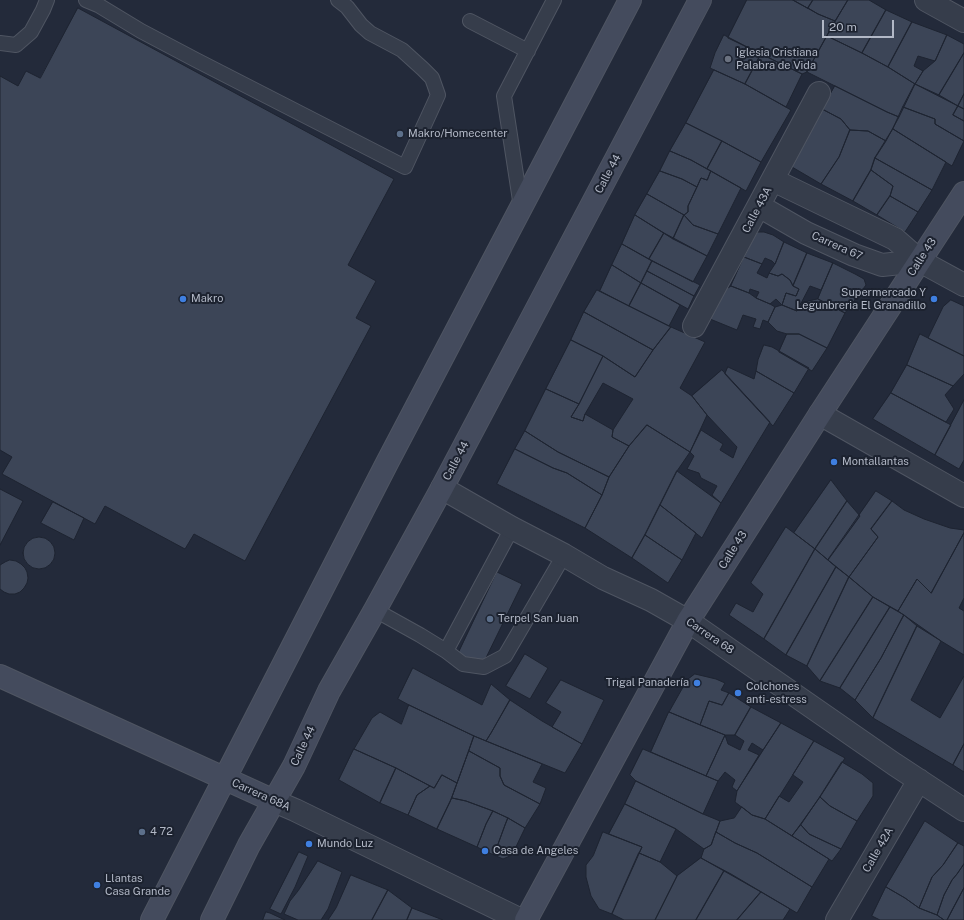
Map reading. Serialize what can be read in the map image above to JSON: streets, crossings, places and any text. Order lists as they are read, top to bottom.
{
  "streets": {
    "main road": ["Calle 44", "Calle 43", "Carrera 68A"],
    "street": [
      "Calle 43A",
      "Carrera 67",
      "Carrera 68",
      "Calle 42A"
    ]
  },
  "crossings": [
    ["Calle 44", "Carrera 68"],
    ["Calle 44", "Carrera 68A"],
    ["Calle 43A", "Carrera 67"],
    ["Carrera 67", "Calle 43"],
    ["Calle 43", "Carrera 68"],
    ["Carrera 68", "Calle 42A"]
  ],
  "places": [
    "Iglesia Cristiana Palabra de Vida",
    "Makro/Homecenter",
    "Makro",
    "Supermercado Y Legunbreria El Granadillo",
    "Montallantas",
    "Terpel San Juan",
    "Trigal Panadería",
    "Colchones anti-estress",
    "4 72",
    "Mundo Luz",
    "Casa de Angeles",
    "Llantas Casa Grande"
  ],
  "scale_bar": "20 m"
}
